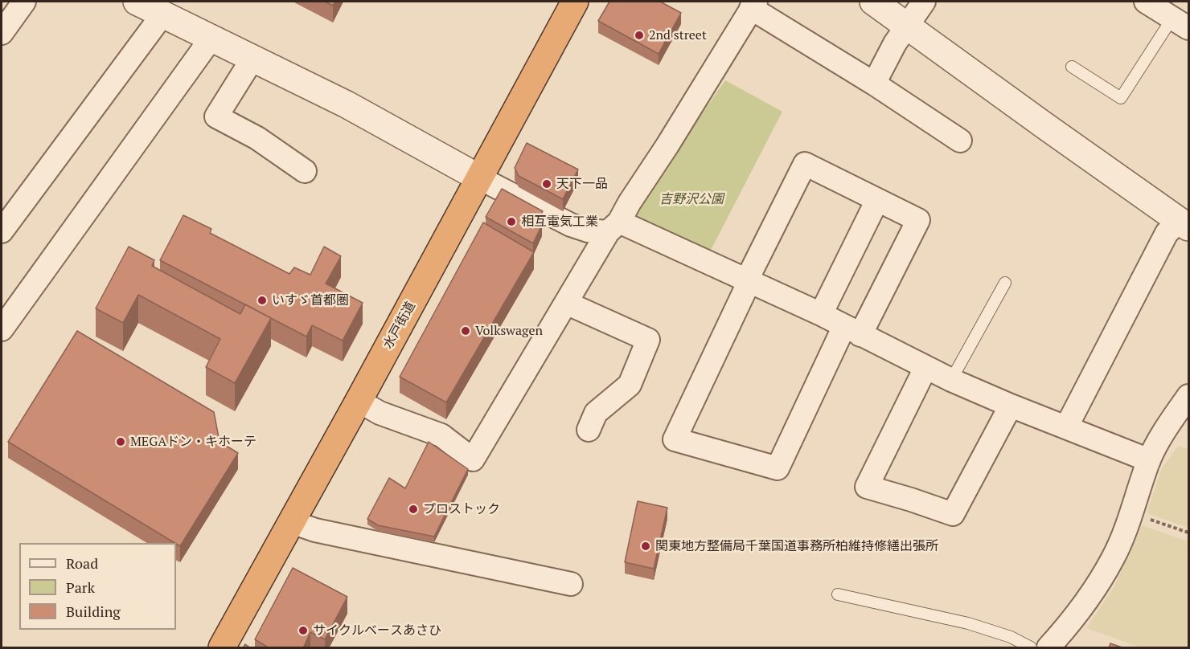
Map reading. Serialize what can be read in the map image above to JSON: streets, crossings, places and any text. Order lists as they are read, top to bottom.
{
  "streets": {
    "highway": ["水戸街道"]
  },
  "parks": ["吉野沢公園"],
  "places": [
    "2nd street",
    "天下一品",
    "相互電気工業",
    "いすゞ首都圏",
    "Volkswagen",
    "MEGAドン・キホーテ",
    "プロストック",
    "関東地方整備局千葉国道事務所柏維持修繕出張所",
    "サイクルベースあさひ"
  ],
  "legend": ["Road", "Park", "Building"]
}
